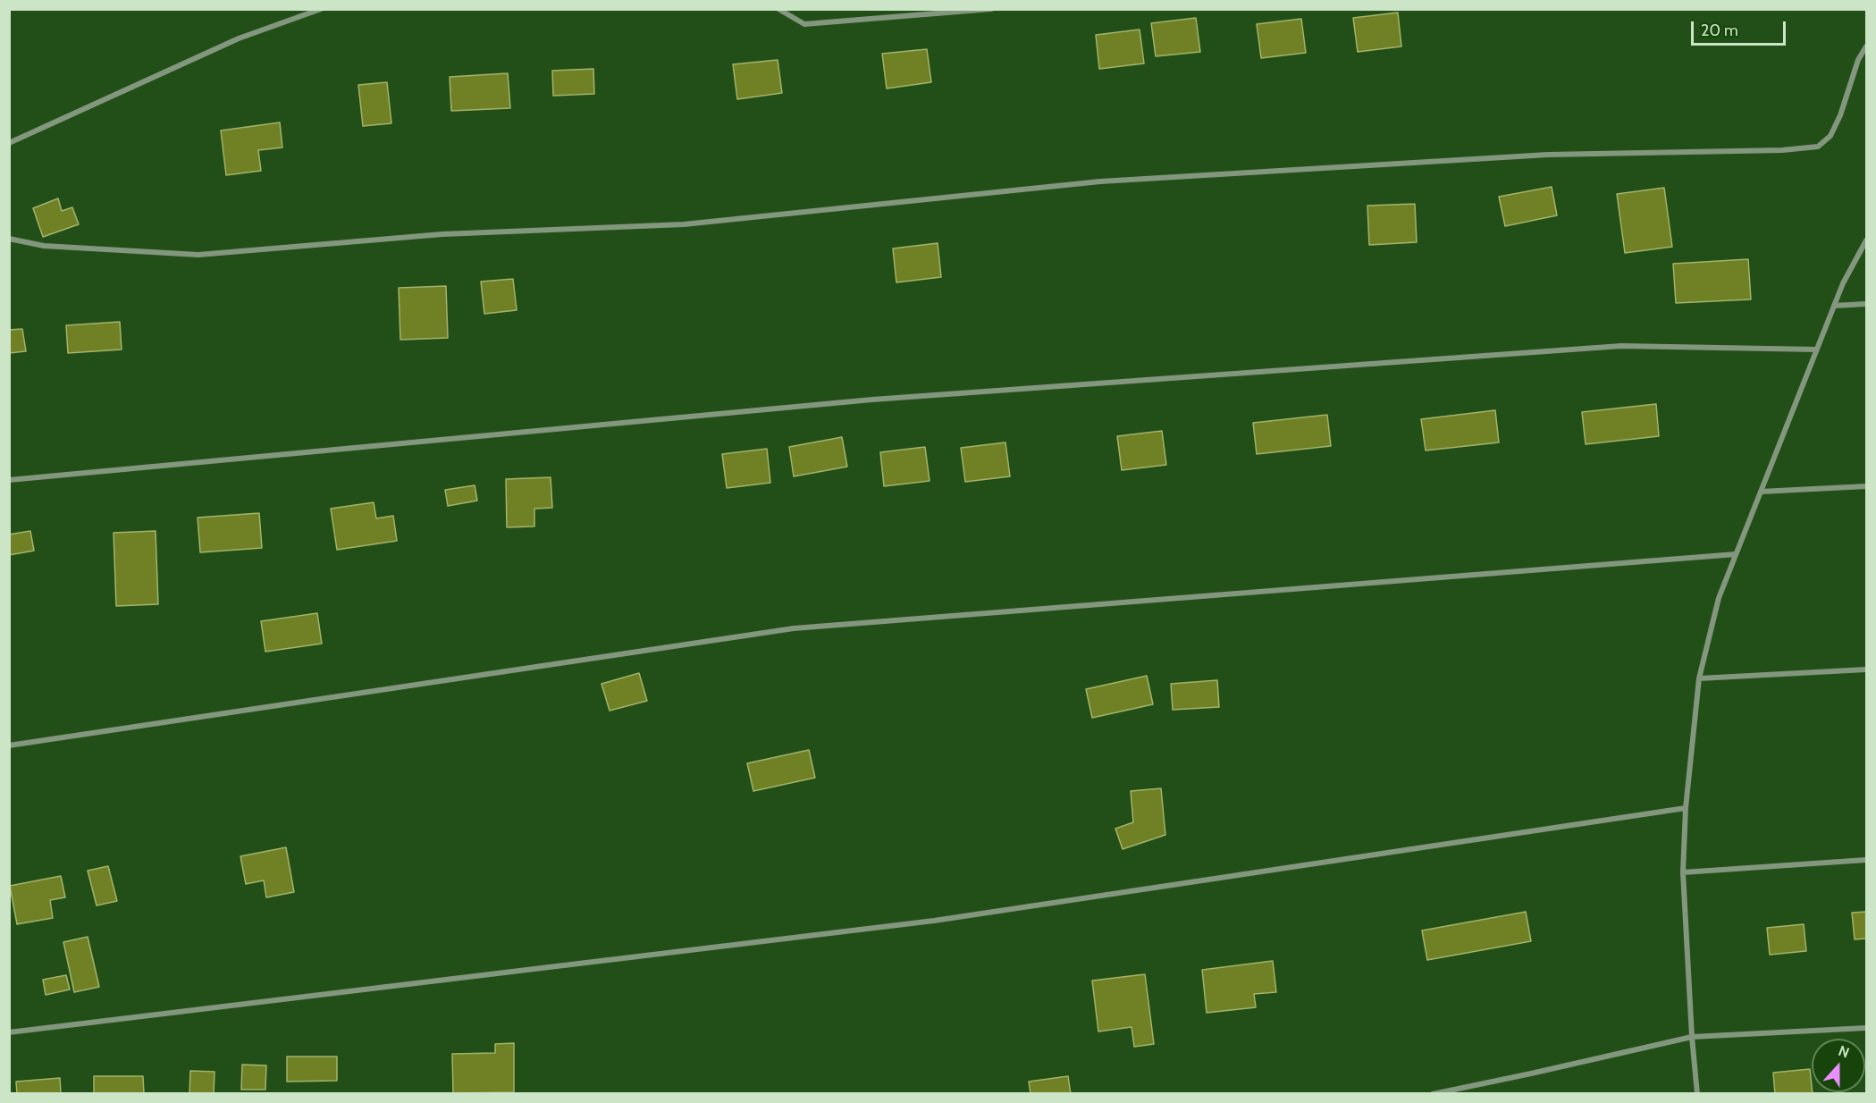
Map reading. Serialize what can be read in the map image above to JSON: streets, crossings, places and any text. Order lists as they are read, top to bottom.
{
  "scale_bar": "20 m",
  "north": "top"
}
